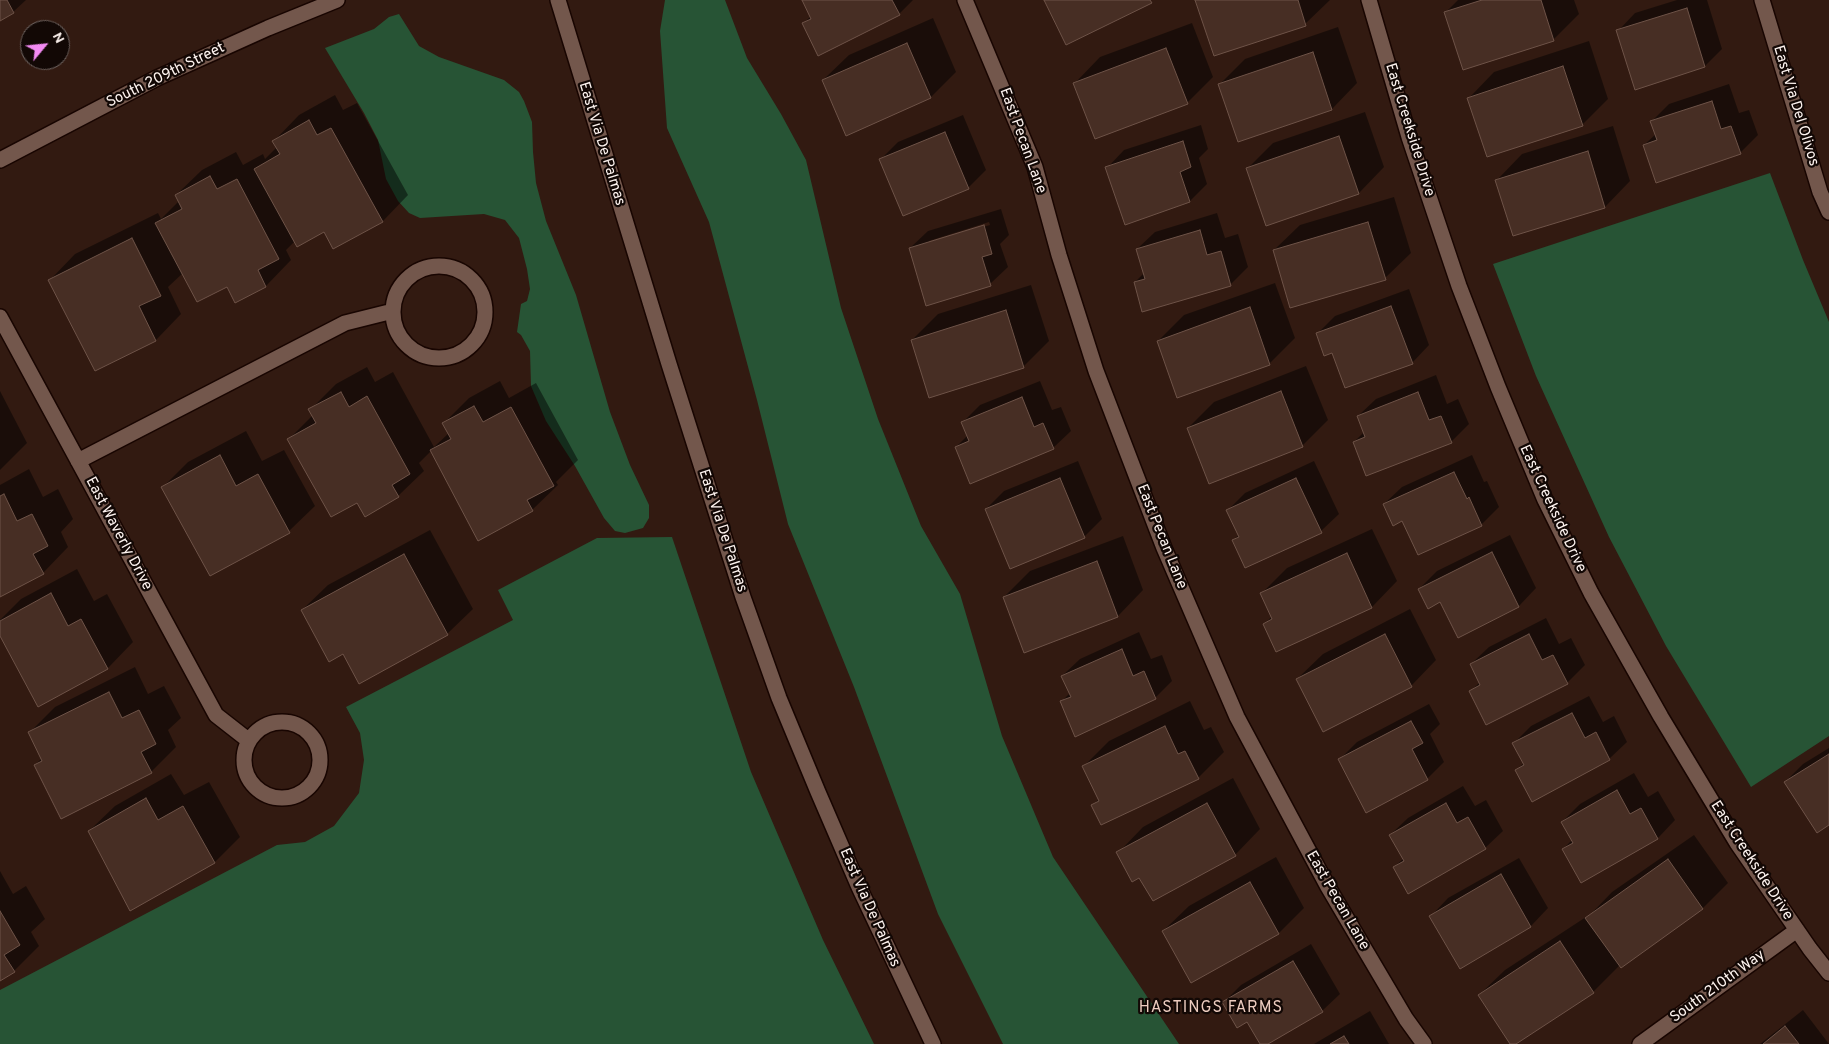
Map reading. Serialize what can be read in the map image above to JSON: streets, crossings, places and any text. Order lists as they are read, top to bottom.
{
  "streets": {
    "street": [
      "South 209th Street",
      "East Via Del Olivos",
      "East Creekside Drive",
      "East Pecan Lane",
      "East Via De Palmas",
      "East Waverly Drive",
      "South 210th Way"
    ]
  },
  "crossings": [
    ["East Creekside Drive", "South 210th Way"]
  ],
  "districts": ["HASTINGS FARMS"],
  "north": "top right"
}
